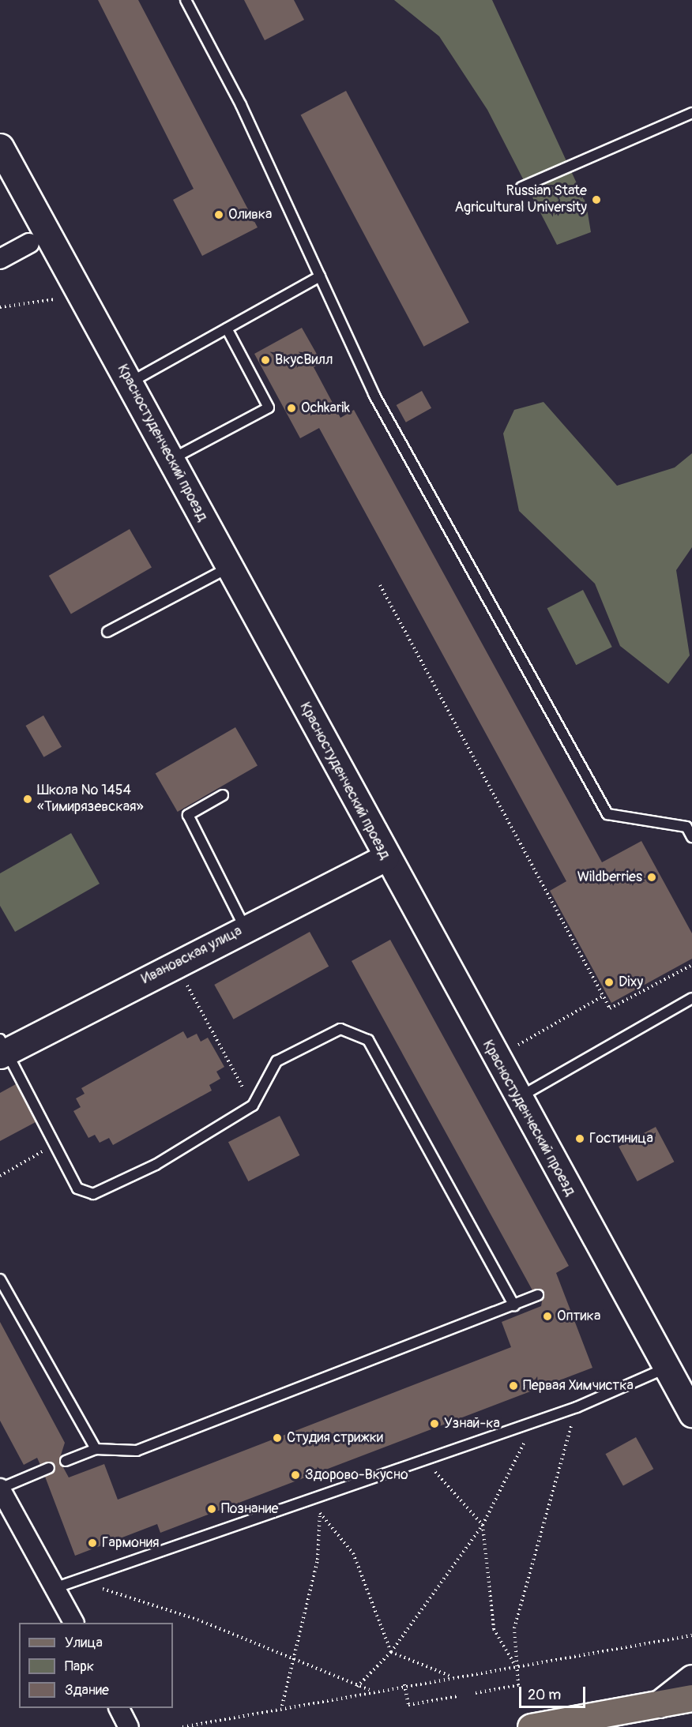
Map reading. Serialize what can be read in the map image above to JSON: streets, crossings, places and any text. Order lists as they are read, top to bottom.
{
  "streets": {
    "street": ["Красностуденческий проезд", "Ивановская улица"]
  },
  "crossings": [
    ["Красностуденческий проезд", "Ивановская улица"]
  ],
  "places": [
    "Russian State Agricultural University",
    "Оливка",
    "ВкусВилл",
    "Ochkarik",
    "Школа № 1454 «Тимирязевская»",
    "Wildberries",
    "Dixy",
    "Гостиница",
    "Оптика",
    "Первая Химчистка",
    "Узнай-ка",
    "Студия стрижки",
    "Здорово-Вкусно",
    "Познание",
    "Гармония"
  ],
  "legend": ["Улица", "Парк", "Здание"],
  "scale_bar": "20 m"
}
